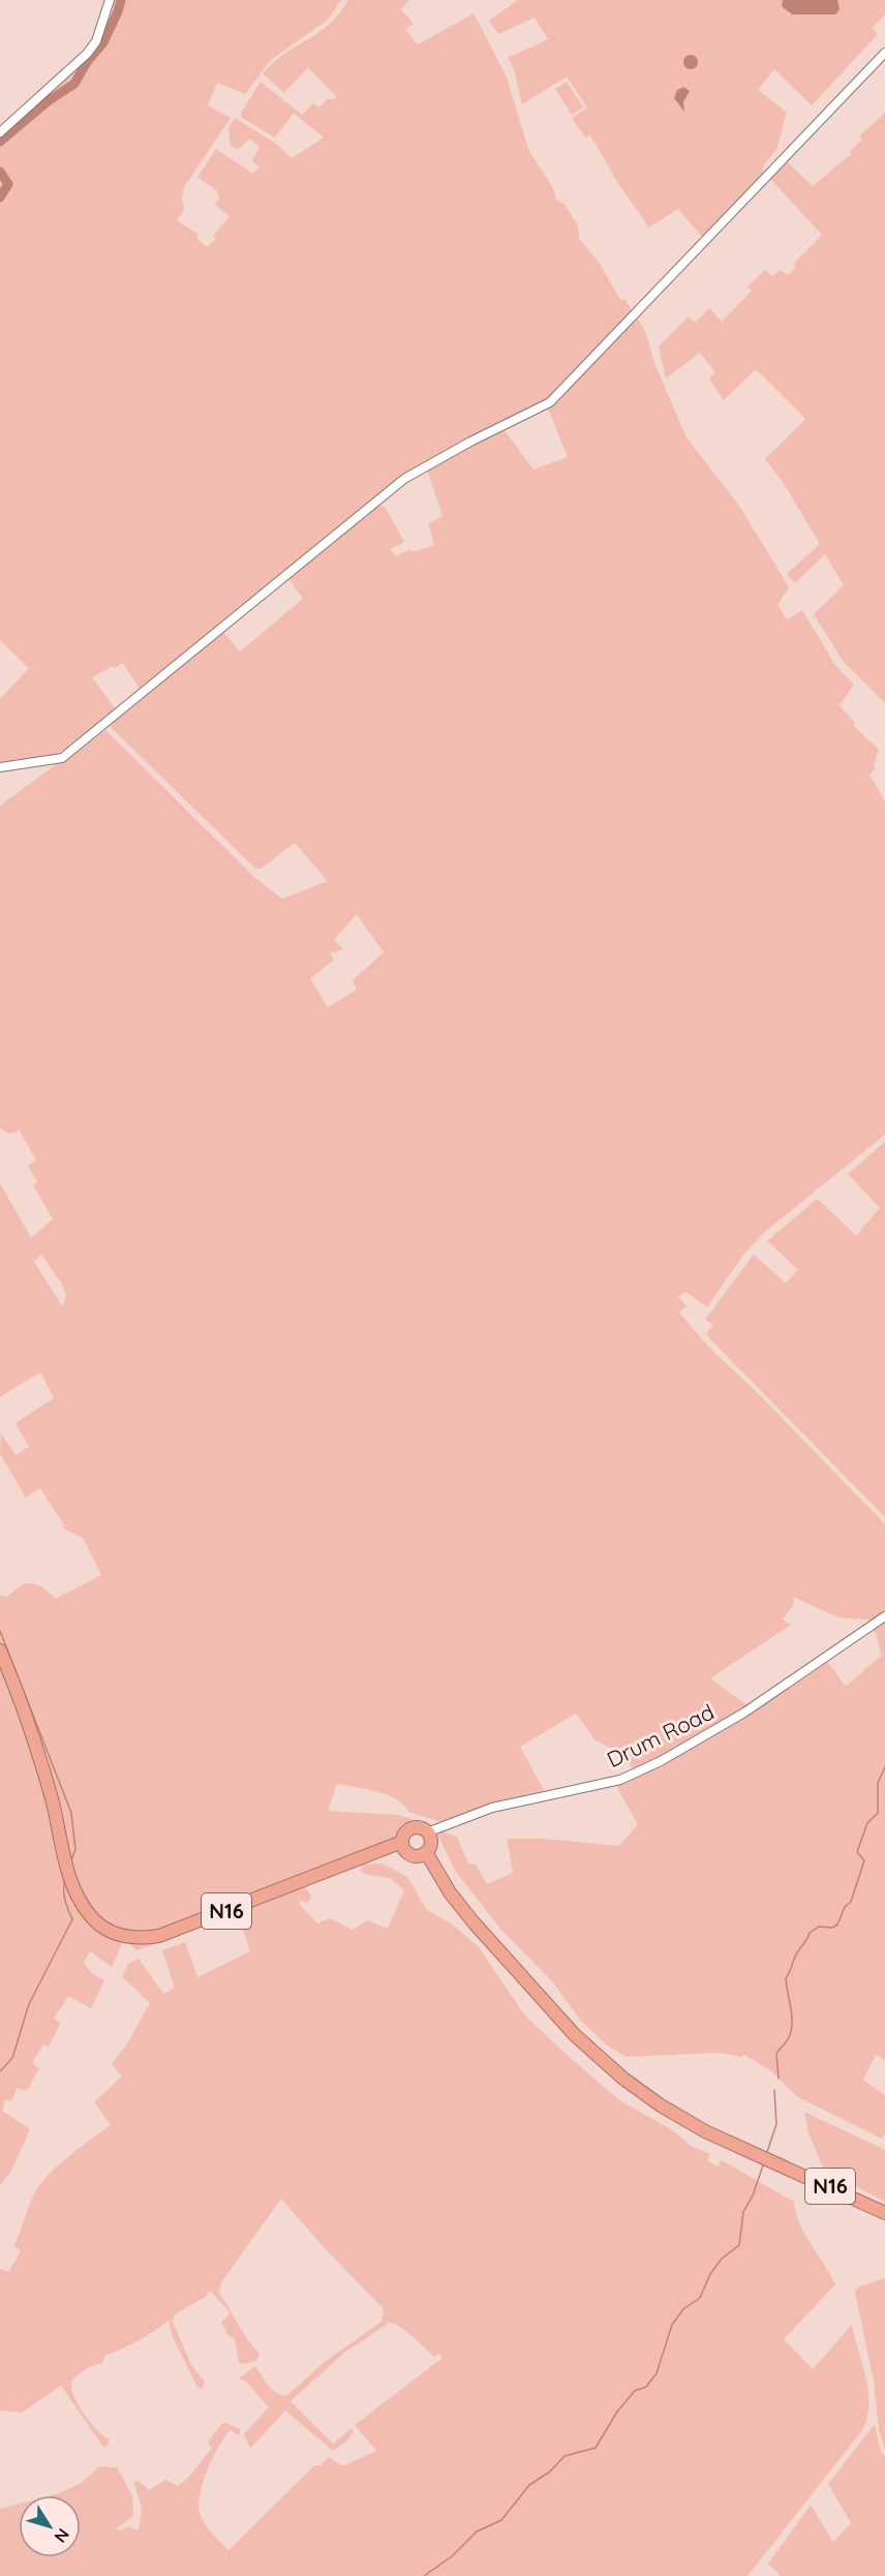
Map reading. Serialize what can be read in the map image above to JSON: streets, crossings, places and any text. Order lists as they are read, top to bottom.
{
  "streets": {
    "highway": ["N16"],
    "street": ["Drum Road"]
  },
  "crossings": [
    ["Drum Road", "N16"]
  ],
  "north": "bottom right"
}
